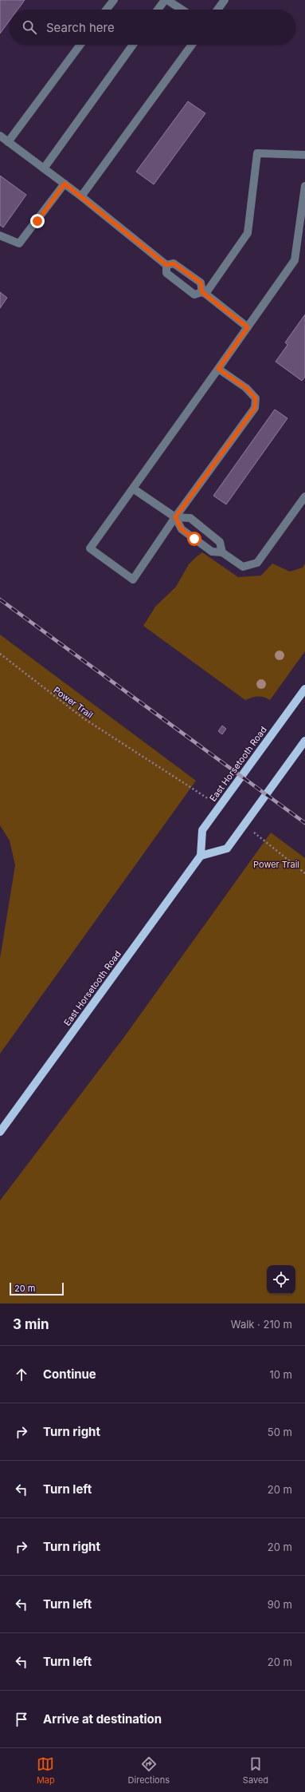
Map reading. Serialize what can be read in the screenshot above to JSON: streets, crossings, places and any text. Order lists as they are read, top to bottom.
{
  "streets": {
    "main road": ["East Horsetooth Road"],
    "path": ["Power Trail"]
  },
  "parks": ["Power Trail"],
  "scale_bar": "20 m",
  "page": {
    "search": "Search here",
    "scale": "20 m",
    "heading": ["3 min", "Walk · 210 m"],
    "list": [
      ["Continue", "10 m"],
      ["Turn right", "50 m"],
      ["Turn left", "20 m"],
      ["Turn right", "20 m"],
      ["Turn left", "90 m"],
      ["Turn left", "20 m"],
      "Arrive at destination"
    ],
    "nav": ["Map", "Directions", "Saved"]
  }
}
